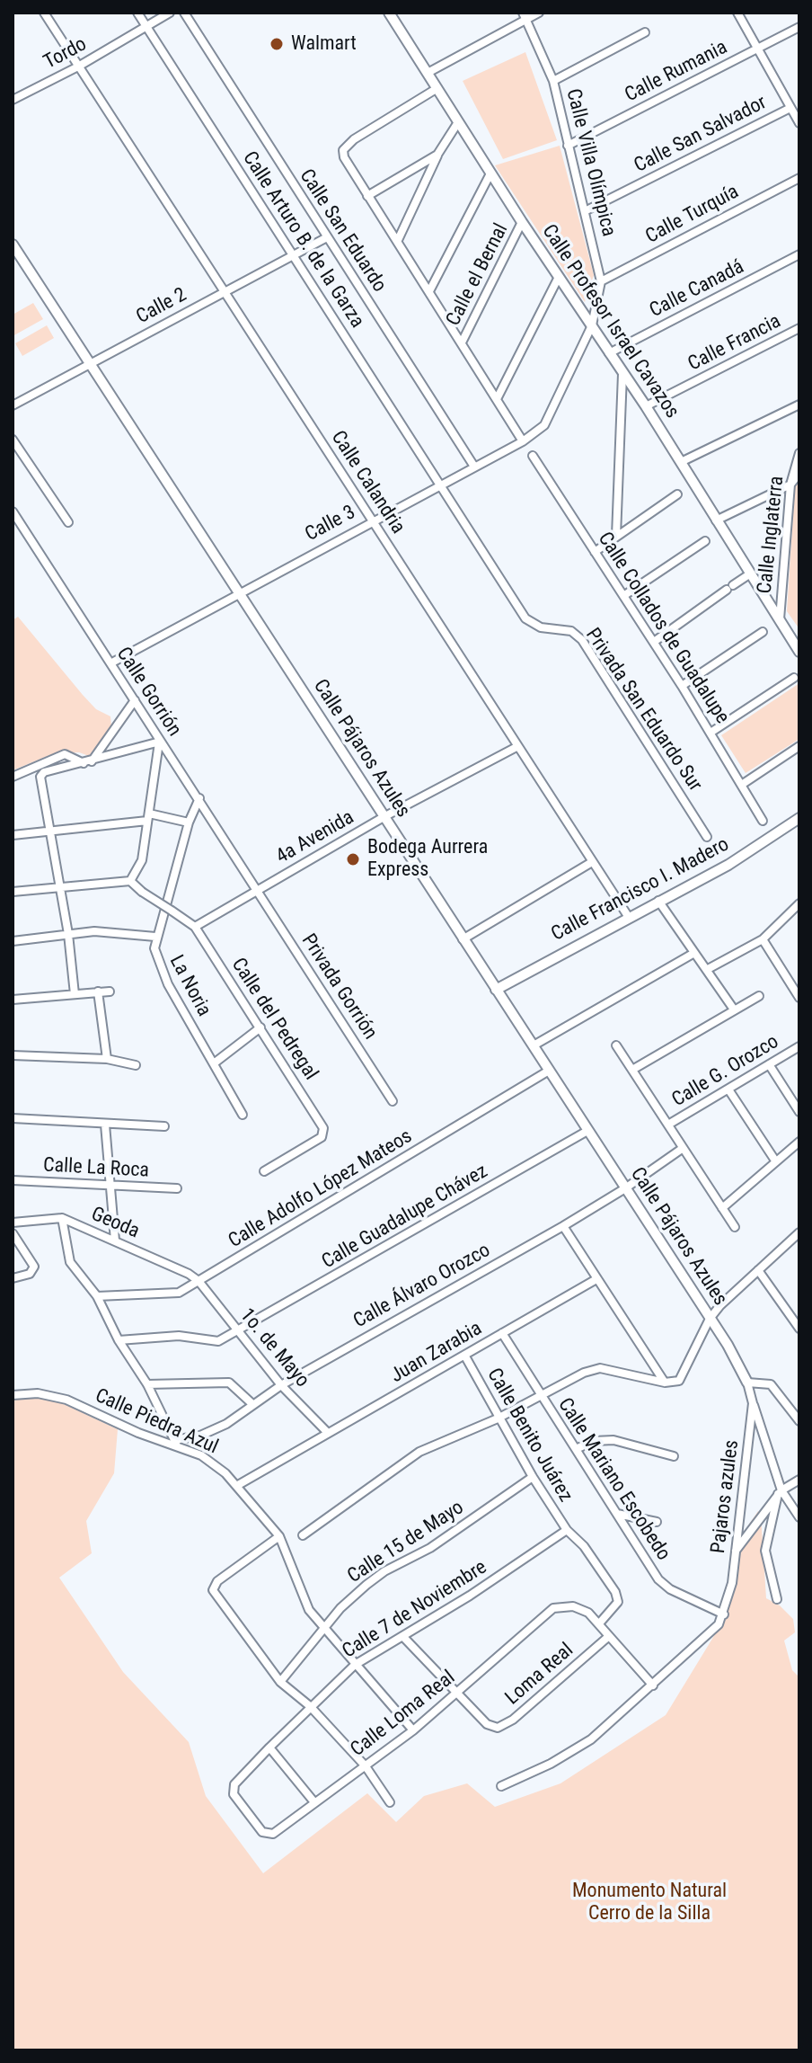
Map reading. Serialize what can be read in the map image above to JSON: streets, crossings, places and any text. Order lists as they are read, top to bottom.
{
  "streets": {
    "street": [
      "Tordo",
      "Calle Rumania",
      "Calle San Salvador",
      "Calle Villa Olímpica",
      "Calle Turquía",
      "Calle San Eduardo",
      "Calle Arturo B. de la Garza",
      "Calle el Bernal",
      "Calle Canadá",
      "Calle 2",
      "Calle Profesor Israel Cavazos",
      "Calle Francia",
      "Calle Calandria",
      "Calle 3",
      "Calle Inglaterra",
      "Calle Collados de Guadalupe",
      "Calle Gorrión",
      "Privada San Eduardo Sur",
      "Calle Pájaros Azules",
      "4a Avenida",
      "Calle Francisco I. Madero",
      "La Noria",
      "Privada Gorrión",
      "Calle del Pedregal",
      "Calle G. Orozco",
      "Calle La Roca",
      "Calle Adolfo López Mateos",
      "Calle Guadalupe Chávez",
      "Geoda",
      "Calle Álvaro Orozco",
      "1o. de Mayo",
      "Juan Zarabia",
      "Calle Piedra Azul",
      "Calle Benito Juárez",
      "Calle Mariano Escobedo",
      "Pajaros azules",
      "Calle 15 de Mayo",
      "Calle 7 de Noviembre",
      "Loma Real",
      "Calle Loma Real"
    ]
  },
  "crossings": [
    ["Tordo", "Calle Arturo B. de la Garza"],
    ["Tordo", "Calle Calandria"],
    ["Calle Rumania", "Calle Villa Olímpica"],
    ["Calle San Salvador", "Calle Villa Olímpica"],
    ["Calle Villa Olímpica", "Calle Turquía"],
    ["Calle Villa Olímpica", "Calle Profesor Israel Cavazos"],
    ["Calle Villa Olímpica", "Calle 3"],
    ["Calle San Eduardo", "Calle 2"],
    ["Calle San Eduardo", "Calle 3"],
    ["Calle Arturo B. de la Garza", "Calle 2"],
    ["Calle Arturo B. de la Garza", "Calle 3"],
    ["Calle Arturo B. de la Garza", "Privada San Eduardo Sur"],
    ["Calle el Bernal", "Calle Profesor Israel Cavazos"],
    ["Calle Canadá", "Calle Profesor Israel Cavazos"],
    ["Calle 2", "Calle Calandria"],
    ["Calle 2", "Calle Pájaros Azules"],
    ["Calle Profesor Israel Cavazos", "Calle Francia"],
    ["Calle Profesor Israel Cavazos", "Calle 3"],
    ["Calle Profesor Israel Cavazos", "Calle Inglaterra"],
    ["Calle Calandria", "Calle 3"],
    ["Calle Calandria", "4a Avenida"],
    ["Calle Calandria", "Calle Francisco I. Madero"],
    ["Calle 3", "Calle Gorrión"],
    ["Calle 3", "Privada San Eduardo Sur"],
    ["Calle 3", "Calle Pájaros Azules"],
    ["Calle Gorrión", "4a Avenida"],
    ["Calle Gorrión", "La Noria"],
    ["Calle Gorrión", "Privada Gorrión"],
    ["Calle Pájaros Azules", "4a Avenida"],
    ["Calle Pájaros Azules", "Calle Francisco I. Madero"],
    ["Calle Pájaros Azules", "Calle Adolfo López Mateos"],
    ["Calle Pájaros Azules", "Calle Guadalupe Chávez"],
    ["Calle Pájaros Azules", "Calle Álvaro Orozco"],
    ["Calle Pájaros Azules", "Pajaros azules"],
    ["4a Avenida", "Privada Gorrión"],
    ["4a Avenida", "Calle del Pedregal"],
    ["Calle Adolfo López Mateos", "Geoda"],
    ["Calle Adolfo López Mateos", "1o. de Mayo"],
    ["Calle Guadalupe Chávez", "1o. de Mayo"],
    ["Geoda", "1o. de Mayo"],
    ["Calle Álvaro Orozco", "1o. de Mayo"],
    ["Calle Álvaro Orozco", "Calle Piedra Azul"],
    ["1o. de Mayo", "Juan Zarabia"],
    ["Juan Zarabia", "Calle Piedra Azul"],
    ["Juan Zarabia", "Calle Benito Juárez"],
    ["Juan Zarabia", "Calle Mariano Escobedo"],
    ["Calle Piedra Azul", "Calle 15 de Mayo"],
    ["Calle Piedra Azul", "Calle 7 de Noviembre"],
    ["Calle Piedra Azul", "Calle Loma Real"],
    ["Calle Benito Juárez", "Calle 15 de Mayo"],
    ["Calle Benito Juárez", "Calle 7 de Noviembre"],
    ["Calle Mariano Escobedo", "Pajaros azules"],
    ["Calle 7 de Noviembre", "Loma Real"],
    ["Calle 7 de Noviembre", "Calle Loma Real"],
    ["Loma Real", "Calle Loma Real"]
  ],
  "parks": ["Monumento Natural Cerro de la Silla"],
  "places": ["Walmart", "Bodega Aurrera Express"]
}
